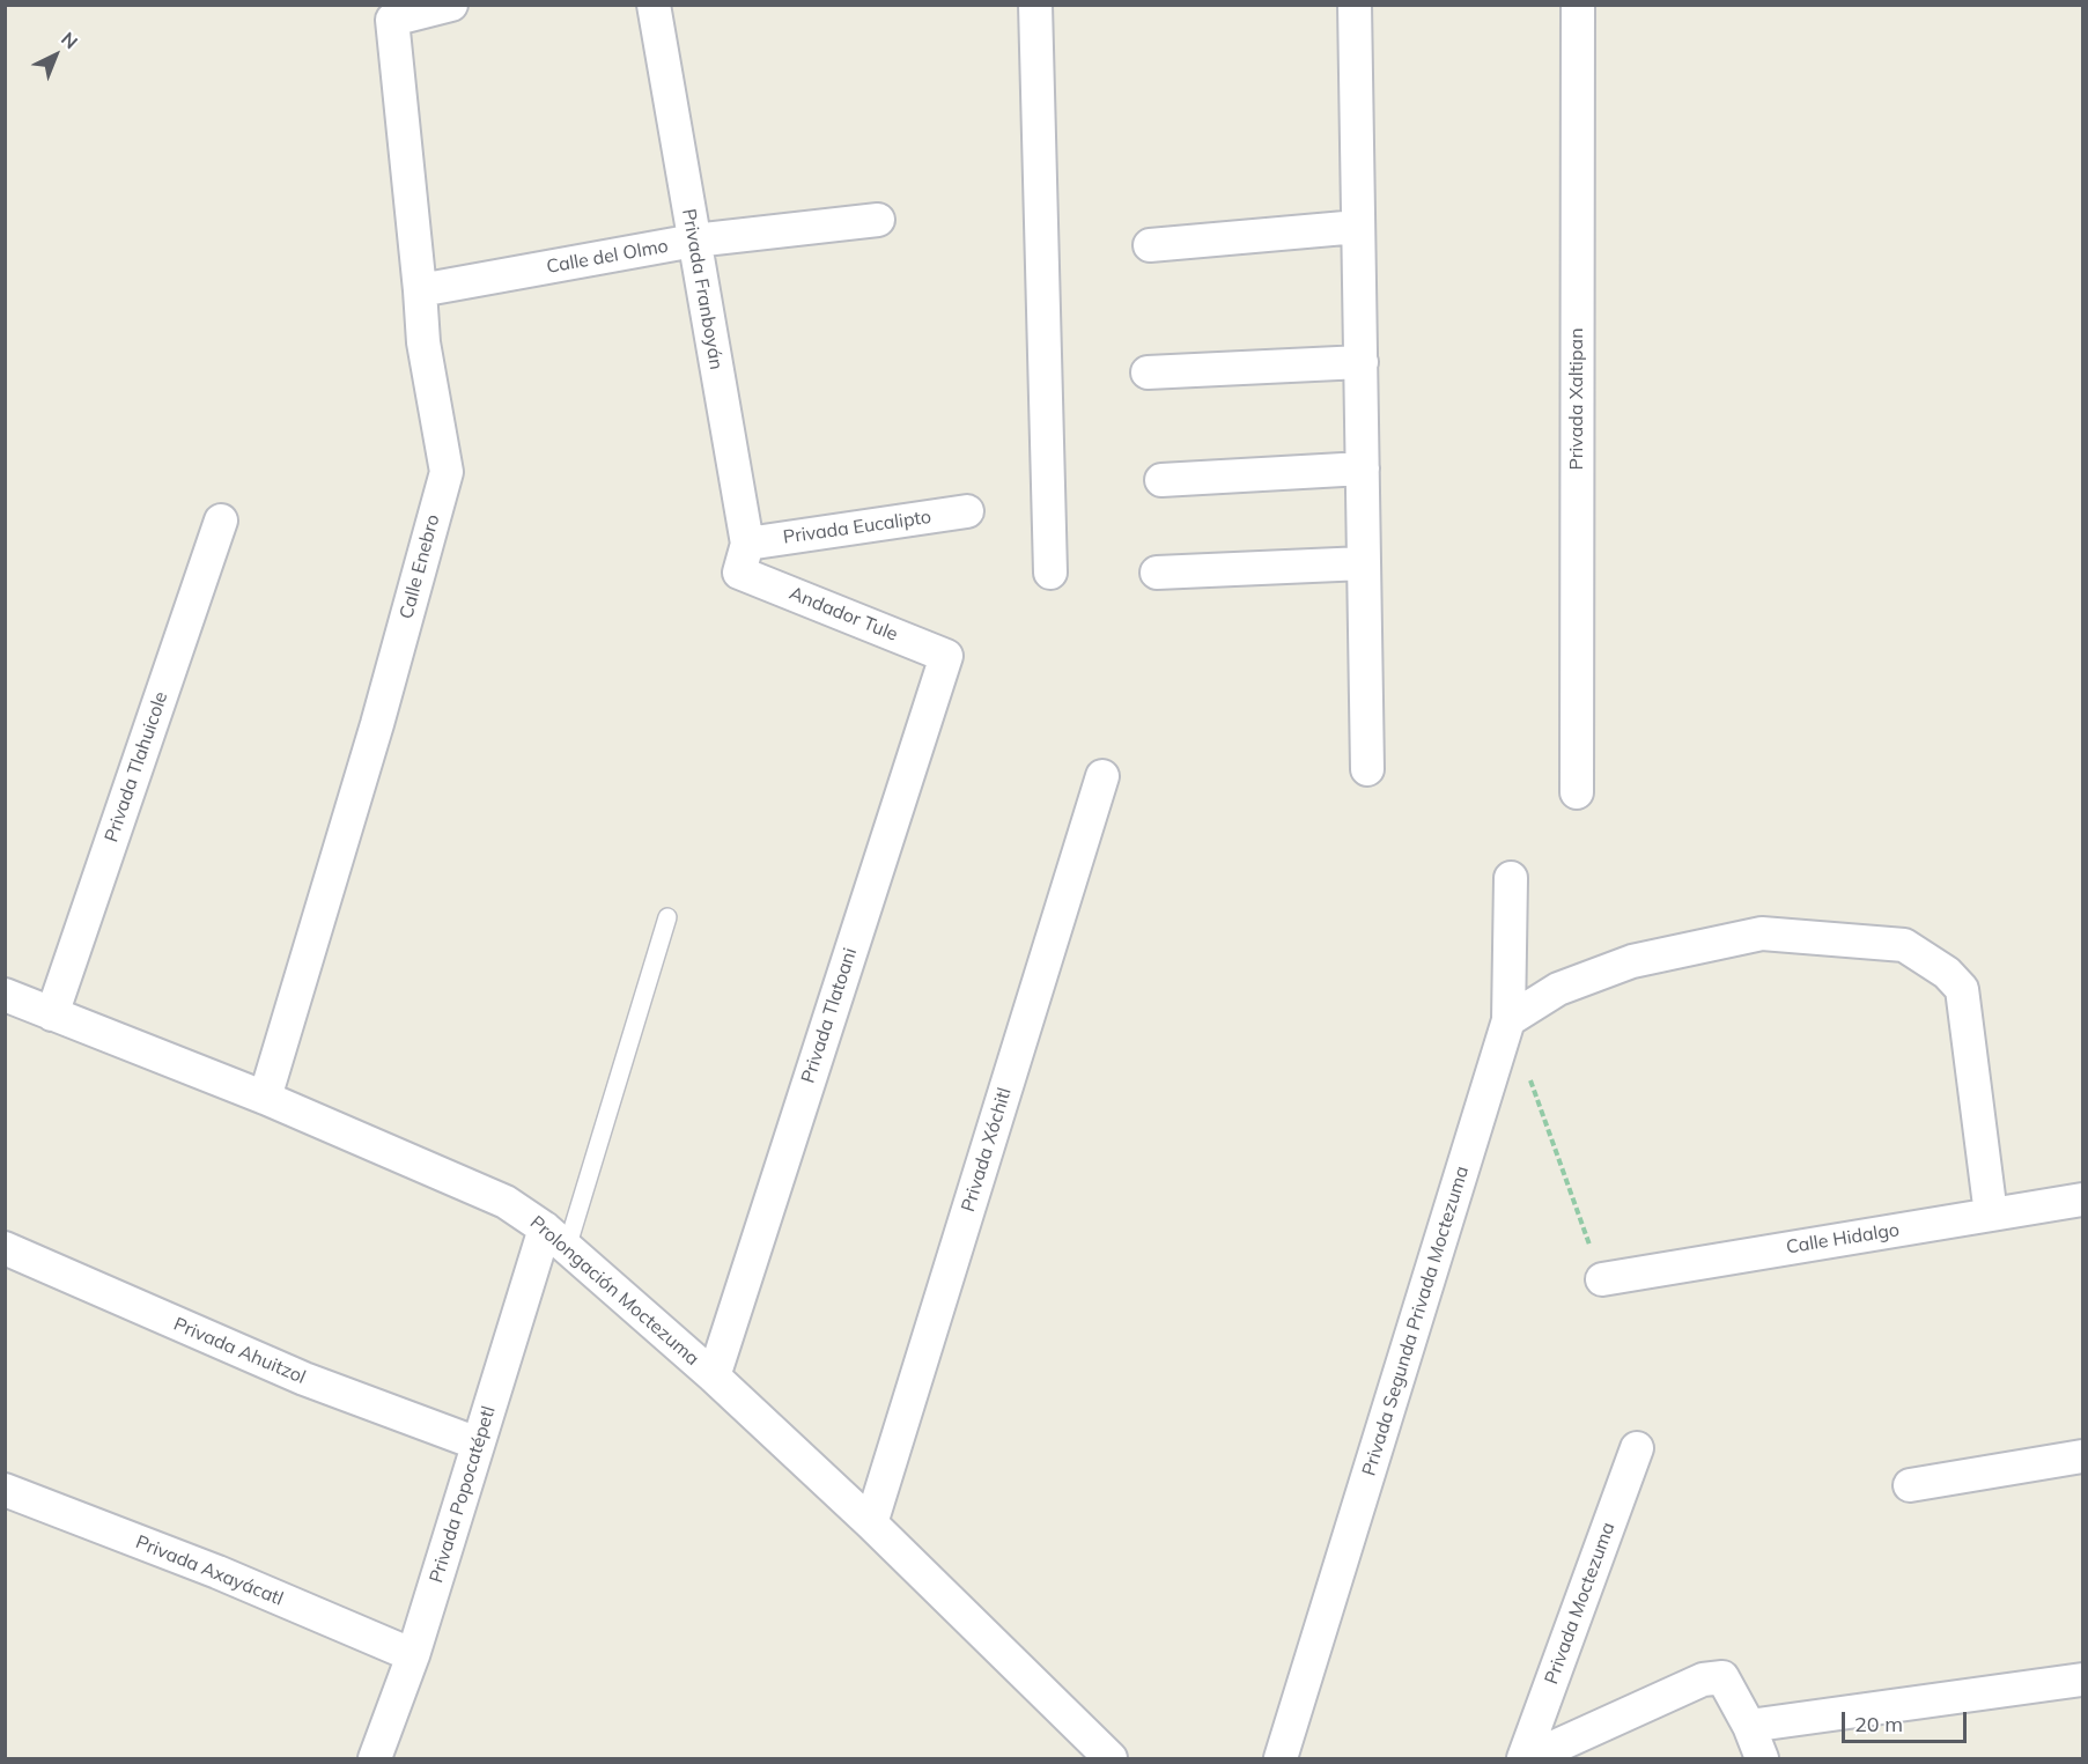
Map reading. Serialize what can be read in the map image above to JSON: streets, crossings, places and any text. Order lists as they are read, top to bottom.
{
  "streets": {
    "street": [
      "Calle del Olmo",
      "Privada Franboyán",
      "Privada Xaltipan",
      "Privada Eucalipto",
      "Calle Enebro",
      "Andador Tule",
      "Privada Tlahuicole",
      "Privada Tlatoani",
      "Privada Xóchitl",
      "Calle Hidalgo",
      "Prolongación Moctezuma",
      "Privada Segunda Privada Moctezuma",
      "Privada Ahuitzol",
      "Privada Popocatépetl",
      "Privada Axayácatl",
      "Privada Moctezuma"
    ]
  },
  "crossings": [
    ["Calle del Olmo", "Privada Franboyán"],
    ["Calle del Olmo", "Calle Enebro"],
    ["Privada Franboyán", "Privada Eucalipto"],
    ["Privada Franboyán", "Andador Tule"],
    ["Privada Eucalipto", "Andador Tule"],
    ["Calle Enebro", "Prolongación Moctezuma"],
    ["Andador Tule", "Privada Tlatoani"],
    ["Privada Tlahuicole", "Prolongación Moctezuma"],
    ["Privada Tlatoani", "Prolongación Moctezuma"],
    ["Privada Xóchitl", "Prolongación Moctezuma"],
    ["Prolongación Moctezuma", "Privada Popocatépetl"],
    ["Privada Ahuitzol", "Privada Popocatépetl"],
    ["Privada Popocatépetl", "Privada Axayácatl"]
  ],
  "scale_bar": "20 m",
  "north": "top right"
}
